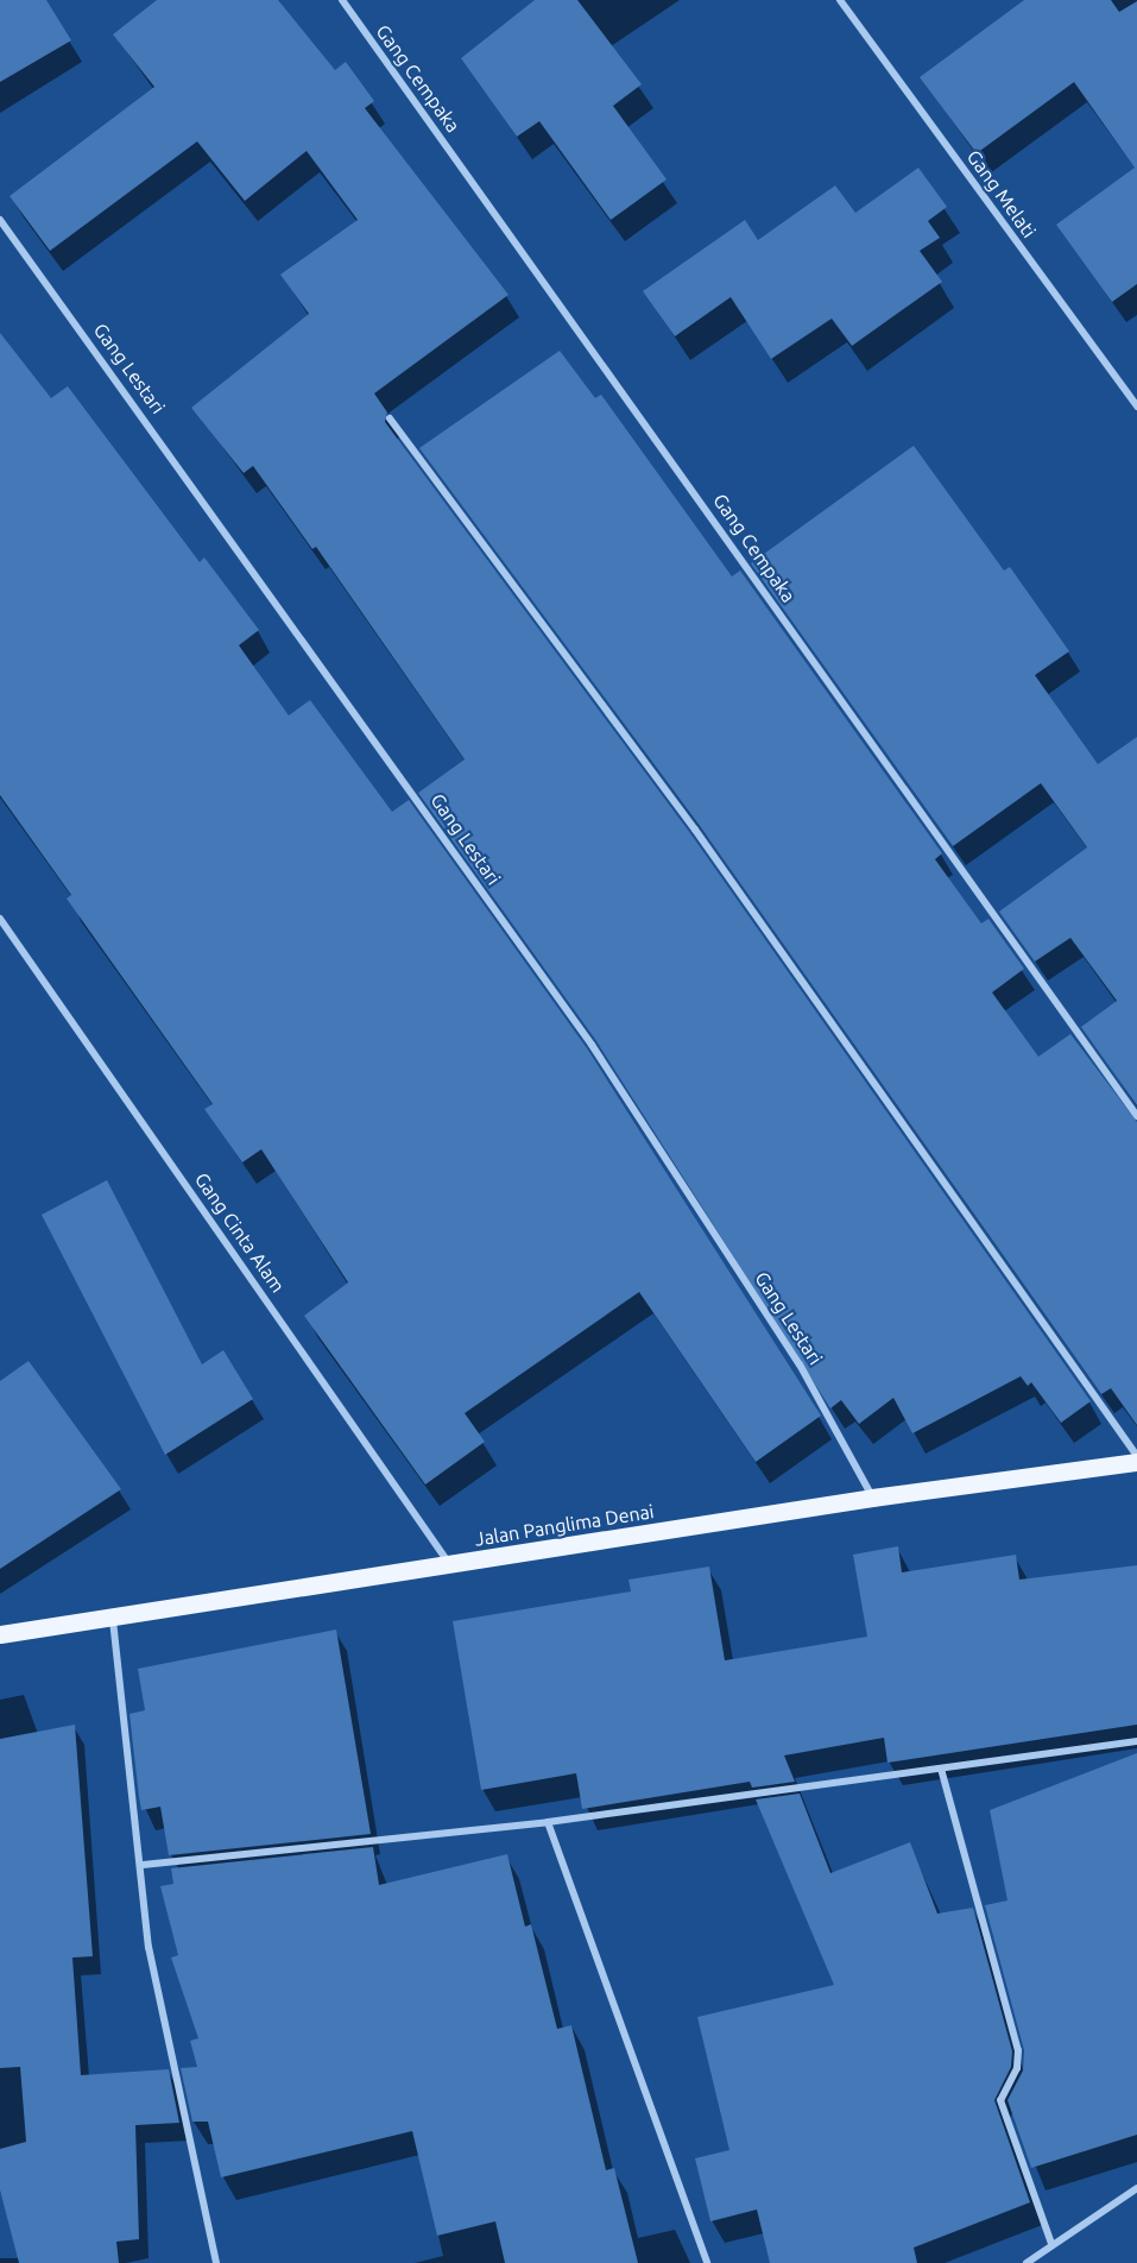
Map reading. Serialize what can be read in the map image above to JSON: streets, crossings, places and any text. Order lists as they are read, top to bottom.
{
  "streets": {
    "main road": ["Jalan Panglima Denai"],
    "street": [
      "Gang Cempaka",
      "Gang Melati",
      "Gang Lestari",
      "Gang Cinta Alam"
    ]
  },
  "crossings": [
    ["Gang Lestari", "Jalan Panglima Denai"],
    ["Gang Cinta Alam", "Jalan Panglima Denai"]
  ]
}
